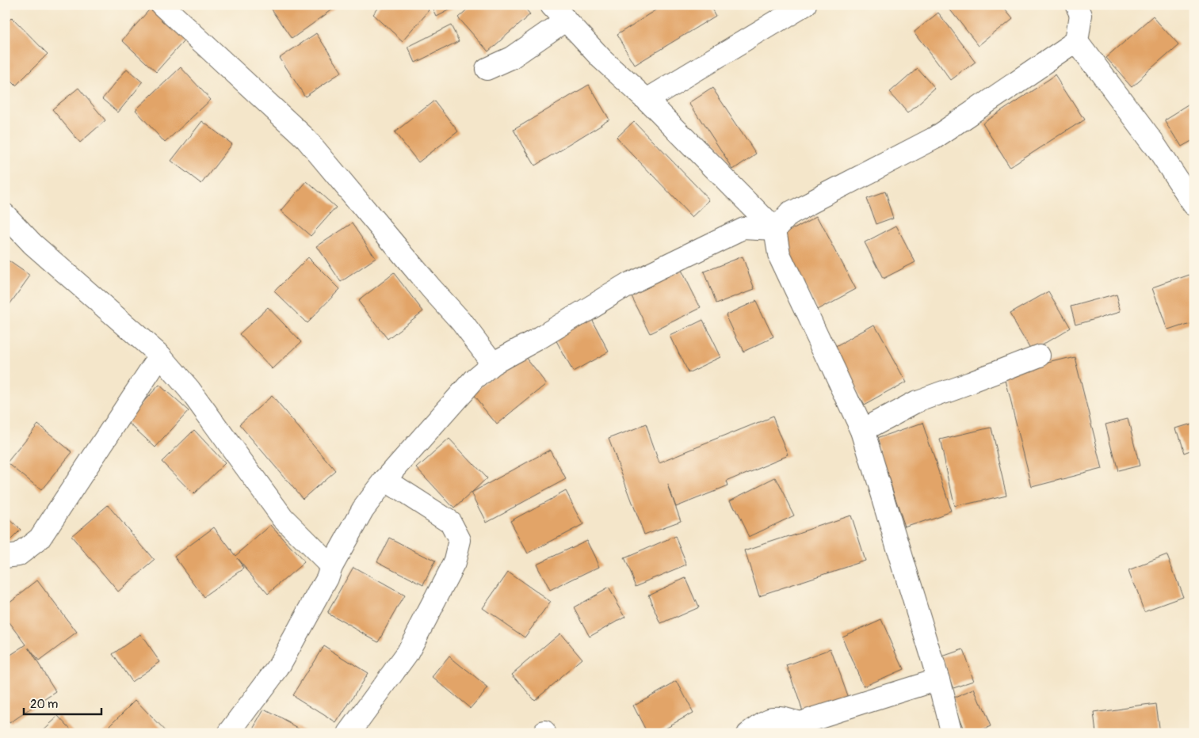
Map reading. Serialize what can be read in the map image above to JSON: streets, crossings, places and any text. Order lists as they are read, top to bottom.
{
  "scale_bar": "20 m"
}
